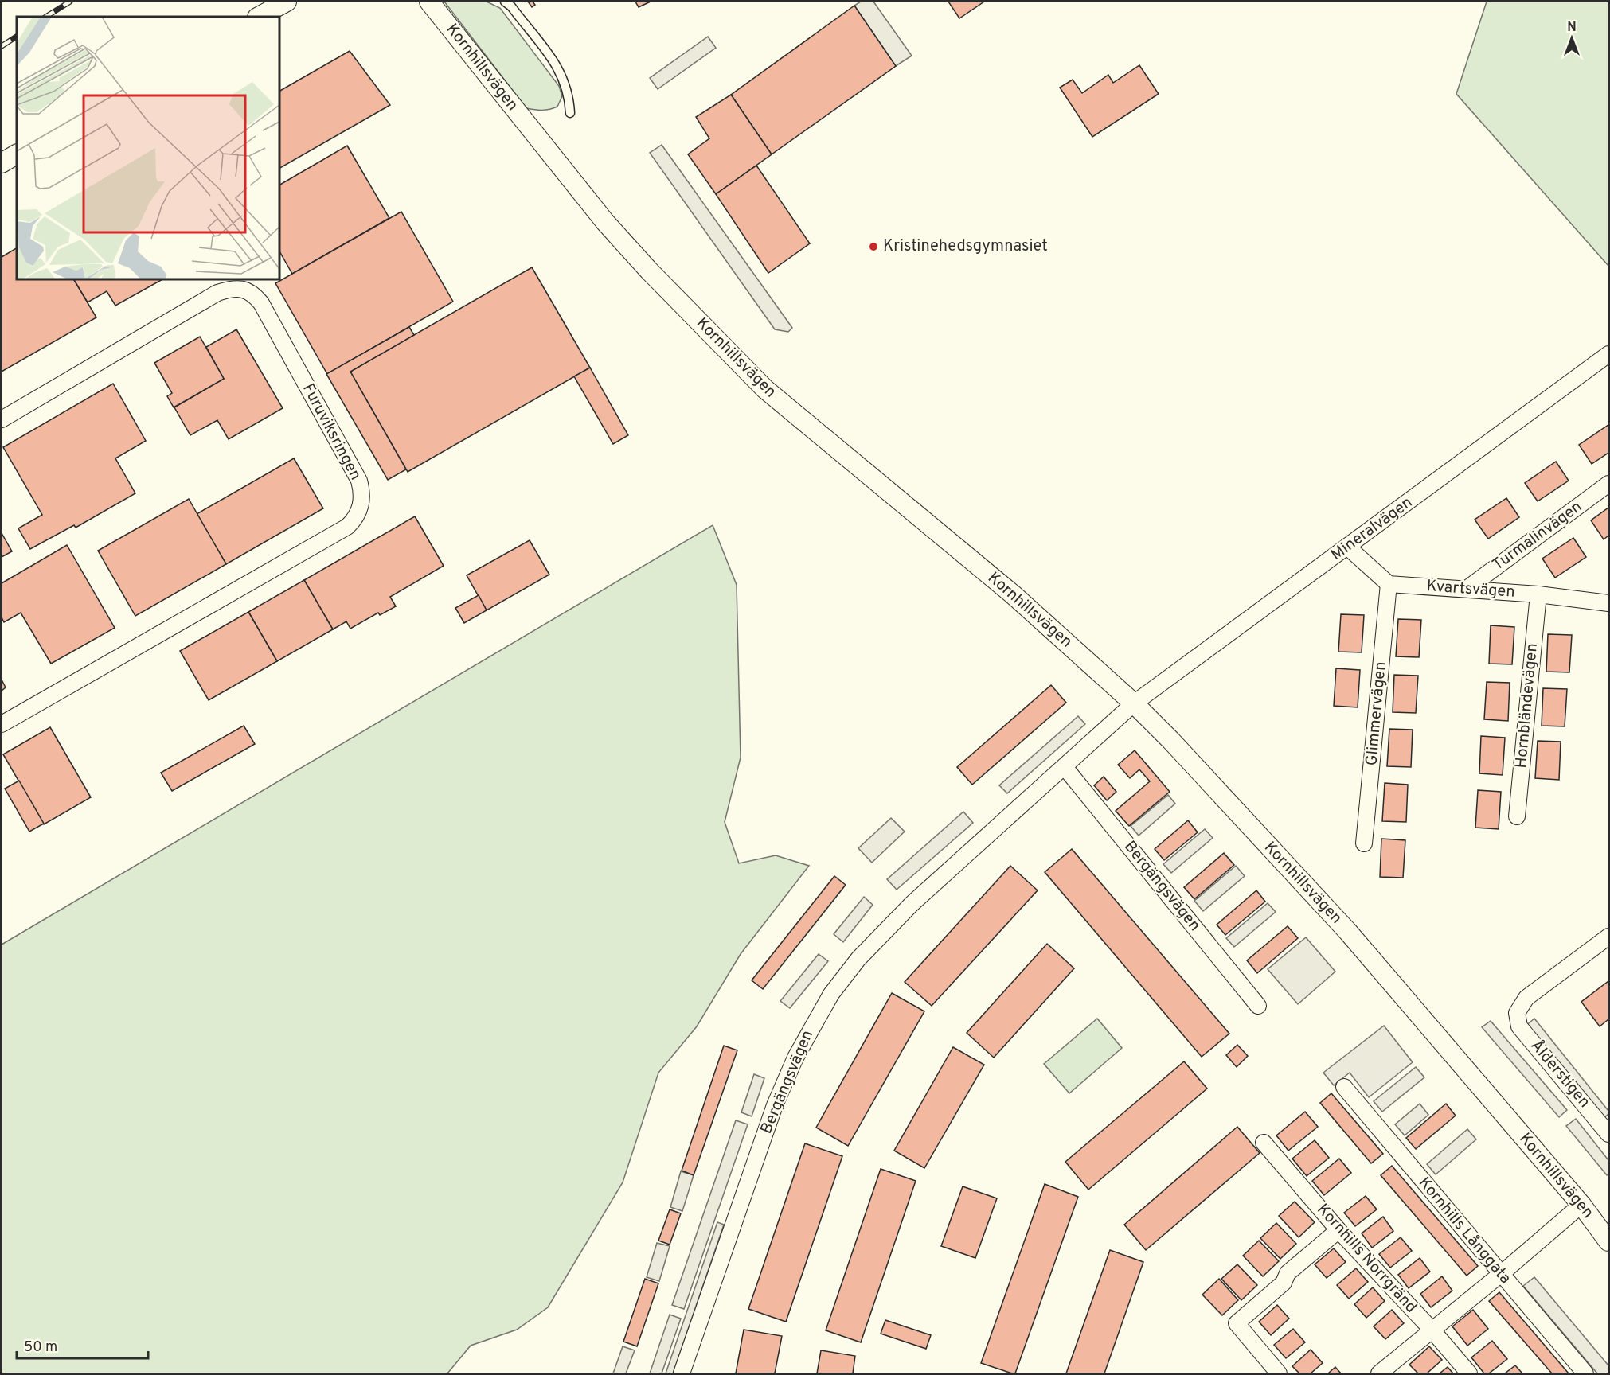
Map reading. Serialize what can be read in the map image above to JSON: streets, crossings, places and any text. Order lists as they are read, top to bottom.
{
  "streets": {
    "street": [
      "Kornhillsvägen",
      "Furuviksringen",
      "Mineralvägen",
      "Turmalinvägen",
      "Kvartsvägen",
      "Hornbländevägen",
      "Glimmervägen",
      "Bergängsvägen",
      "Ålderstigen",
      "Kornhills Långgata",
      "Kornhills Norrgränd"
    ]
  },
  "crossings": [
    ["Kornhillsvägen", "Mineralvägen"],
    ["Kornhillsvägen", "Bergängsvägen"],
    ["Mineralvägen", "Bergängsvägen"],
    ["Turmalinvägen", "Kvartsvägen"],
    ["Kvartsvägen", "Hornbländevägen"],
    ["Kvartsvägen", "Glimmervägen"]
  ],
  "places": ["Kristinehedsgymnasiet"],
  "scale_bar": "50 m",
  "north": "top"
}
